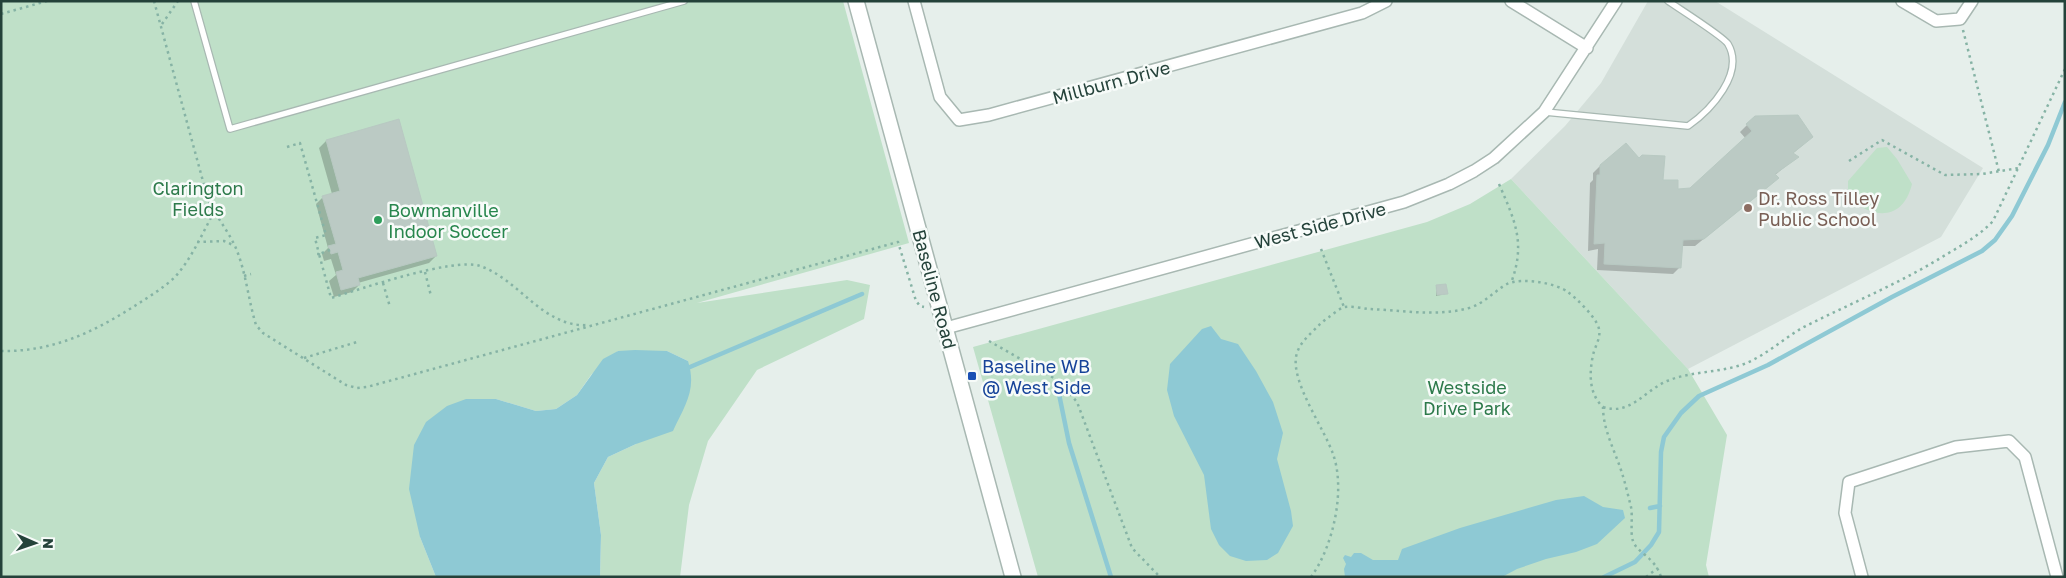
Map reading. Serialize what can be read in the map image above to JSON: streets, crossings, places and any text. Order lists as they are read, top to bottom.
{
  "streets": {
    "street": ["Millburn Drive", "West Side Drive", "Baseline Road"]
  },
  "crossings": [
    ["West Side Drive", "Baseline Road"]
  ],
  "parks": ["Clarington Fields", "Westside Drive Park"],
  "places": {
    "other": ["Dr. Ross Tilley Public School", "Bowmanville Indoor Soccer"],
    "transit": ["Baseline WB @ West Side"]
  },
  "north": "right"
}
